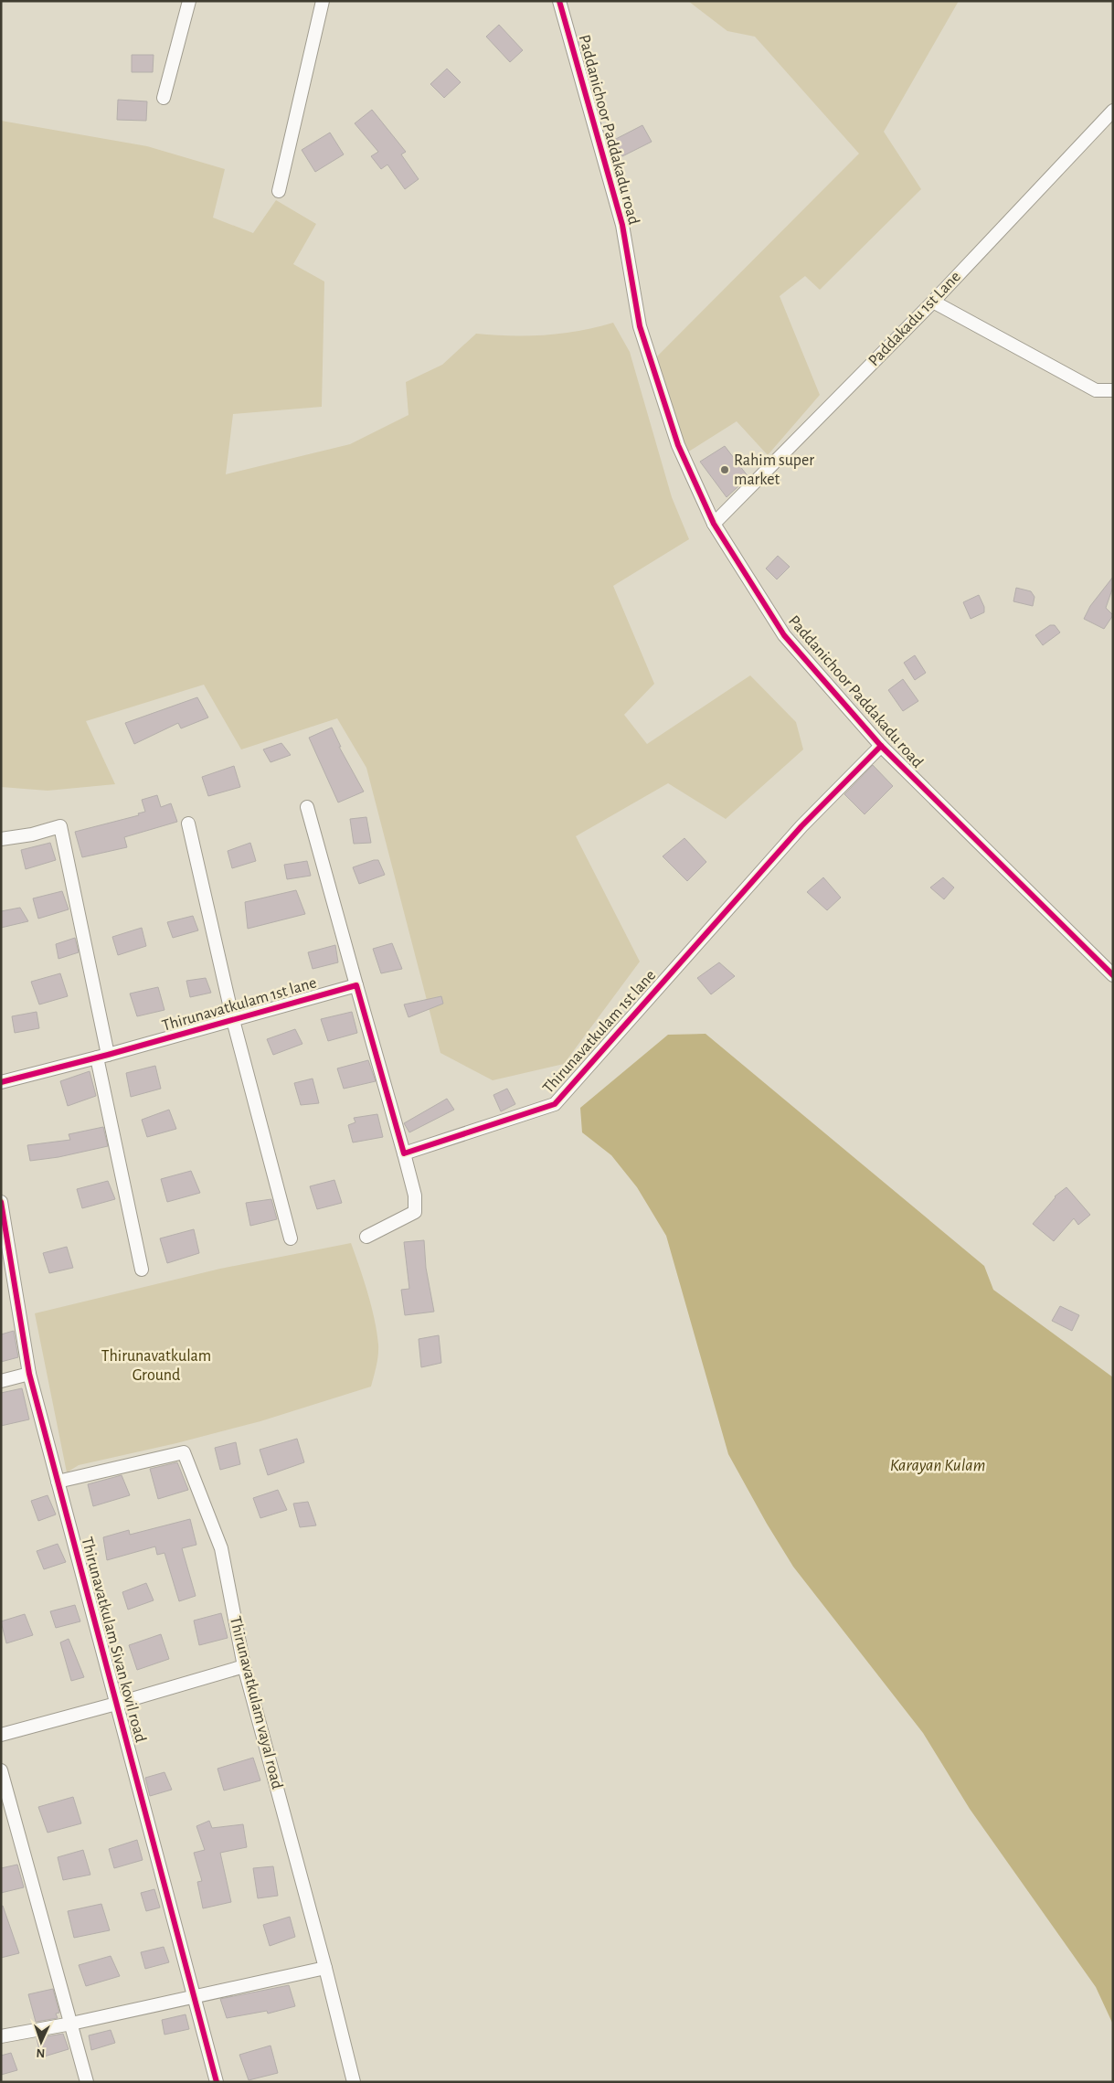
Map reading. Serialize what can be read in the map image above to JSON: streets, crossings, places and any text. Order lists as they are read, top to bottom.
{
  "streets": {
    "street": [
      "Paddanichoor Paddakadu road",
      "Paddakadu 1st Lane",
      "Thirunavatkulam 1st lane",
      "Thirunavatkulam Sivan kovil road",
      "Thirunavatkulam vayal road"
    ]
  },
  "crossings": [
    ["Paddanichoor Paddakadu road", "Paddakadu 1st Lane"],
    ["Paddanichoor Paddakadu road", "Thirunavatkulam 1st lane"],
    ["Thirunavatkulam Sivan kovil road", "Thirunavatkulam vayal road"]
  ],
  "water": ["Karayan Kulam"],
  "parks": ["Thirunavatkulam Ground"],
  "places": ["Rahim super market"],
  "north": "bottom"
}
